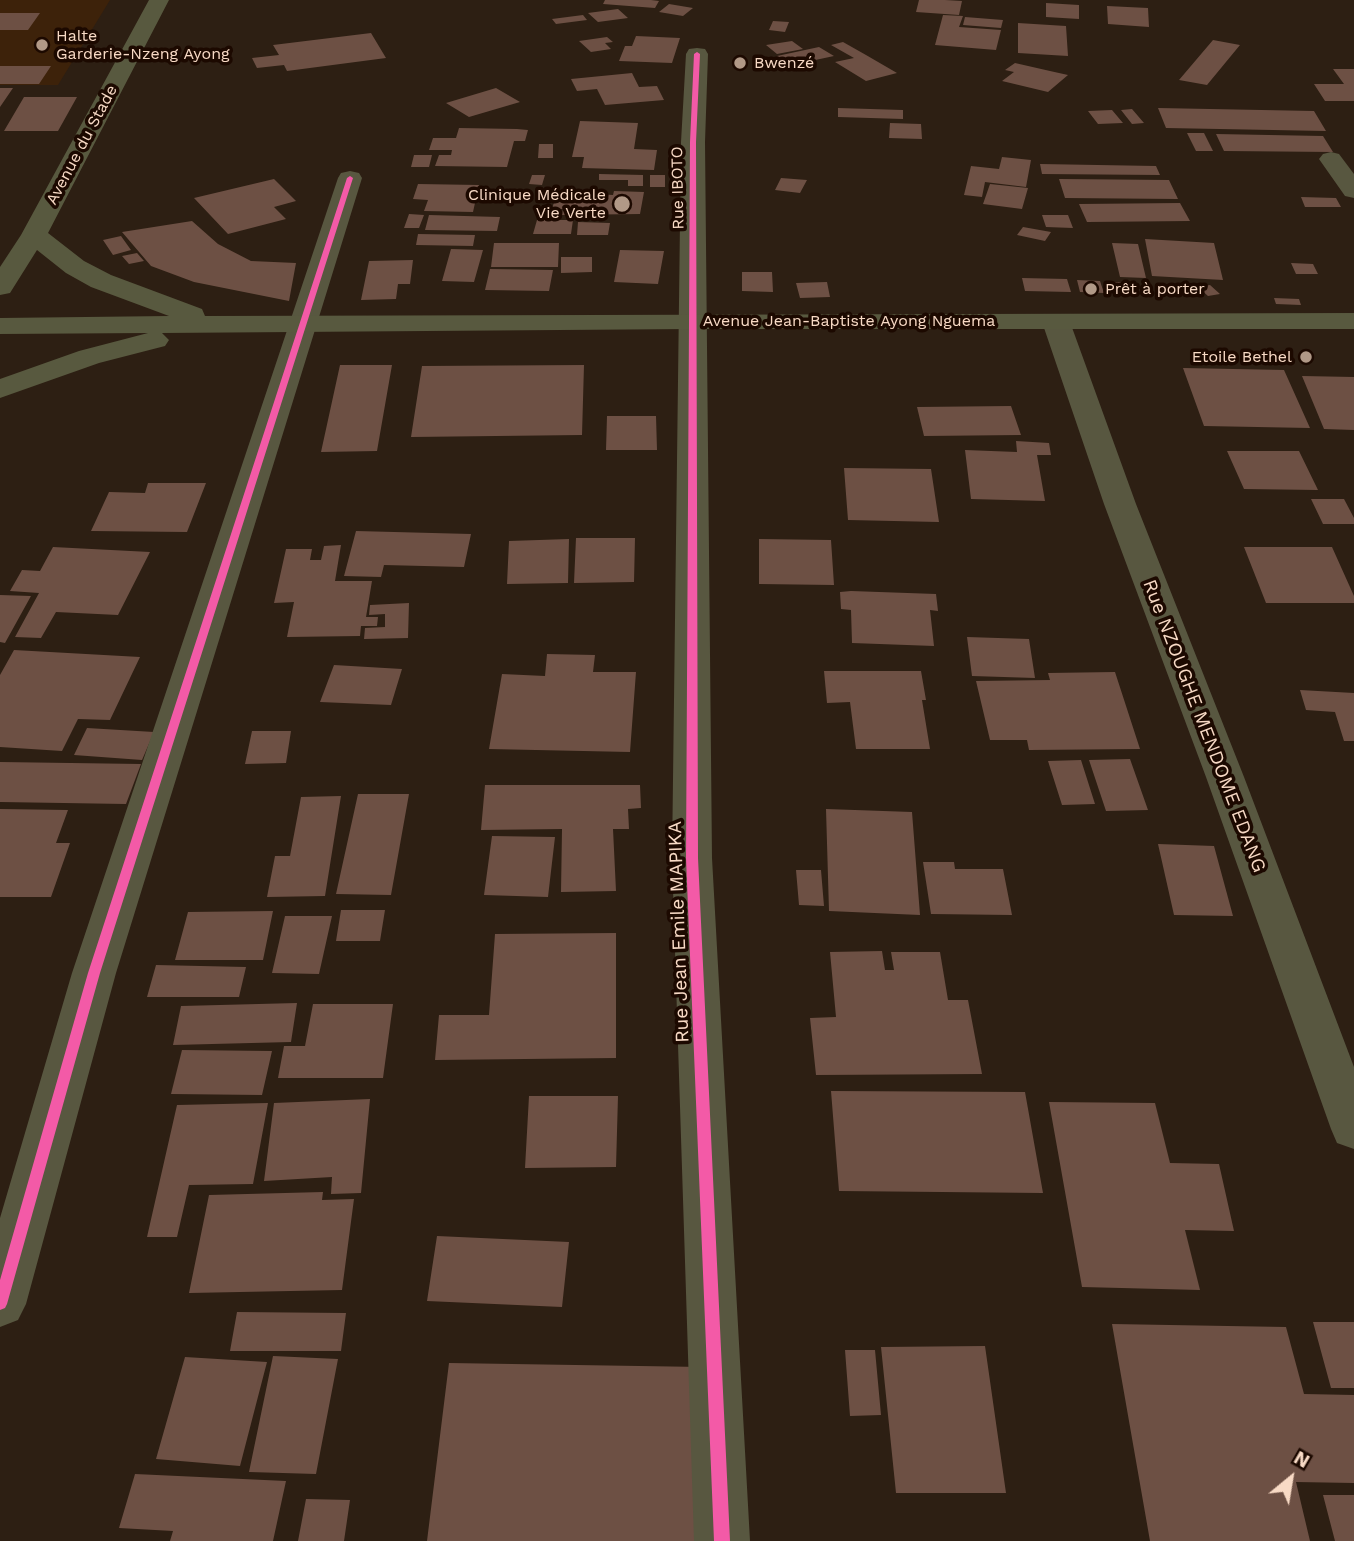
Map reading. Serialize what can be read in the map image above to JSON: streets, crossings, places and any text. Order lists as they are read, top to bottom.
{
  "streets": {
    "main road": ["Avenue du Stade", "Avenue Jean-Baptiste Ayong Nguema"],
    "street": ["Rue IBOTO", "Rue NZOUGHE MENDOME EDANG", "Rue Jean Emile MAPIKA"]
  },
  "crossings": [
    ["Rue IBOTO", "Avenue Jean-Baptiste Ayong Nguema"],
    ["Rue IBOTO", "Rue Jean Emile MAPIKA"],
    ["Avenue Jean-Baptiste Ayong Nguema", "Rue NZOUGHE MENDOME EDANG"],
    ["Avenue Jean-Baptiste Ayong Nguema", "Rue Jean Emile MAPIKA"]
  ],
  "places": [
    "Halte Garderie-Nzeng Ayong",
    "Bwenzé",
    "Clinique Médicale Vie Verte",
    "Prêt à porter",
    "Etoile Bethel"
  ],
  "north": "top right"
}
